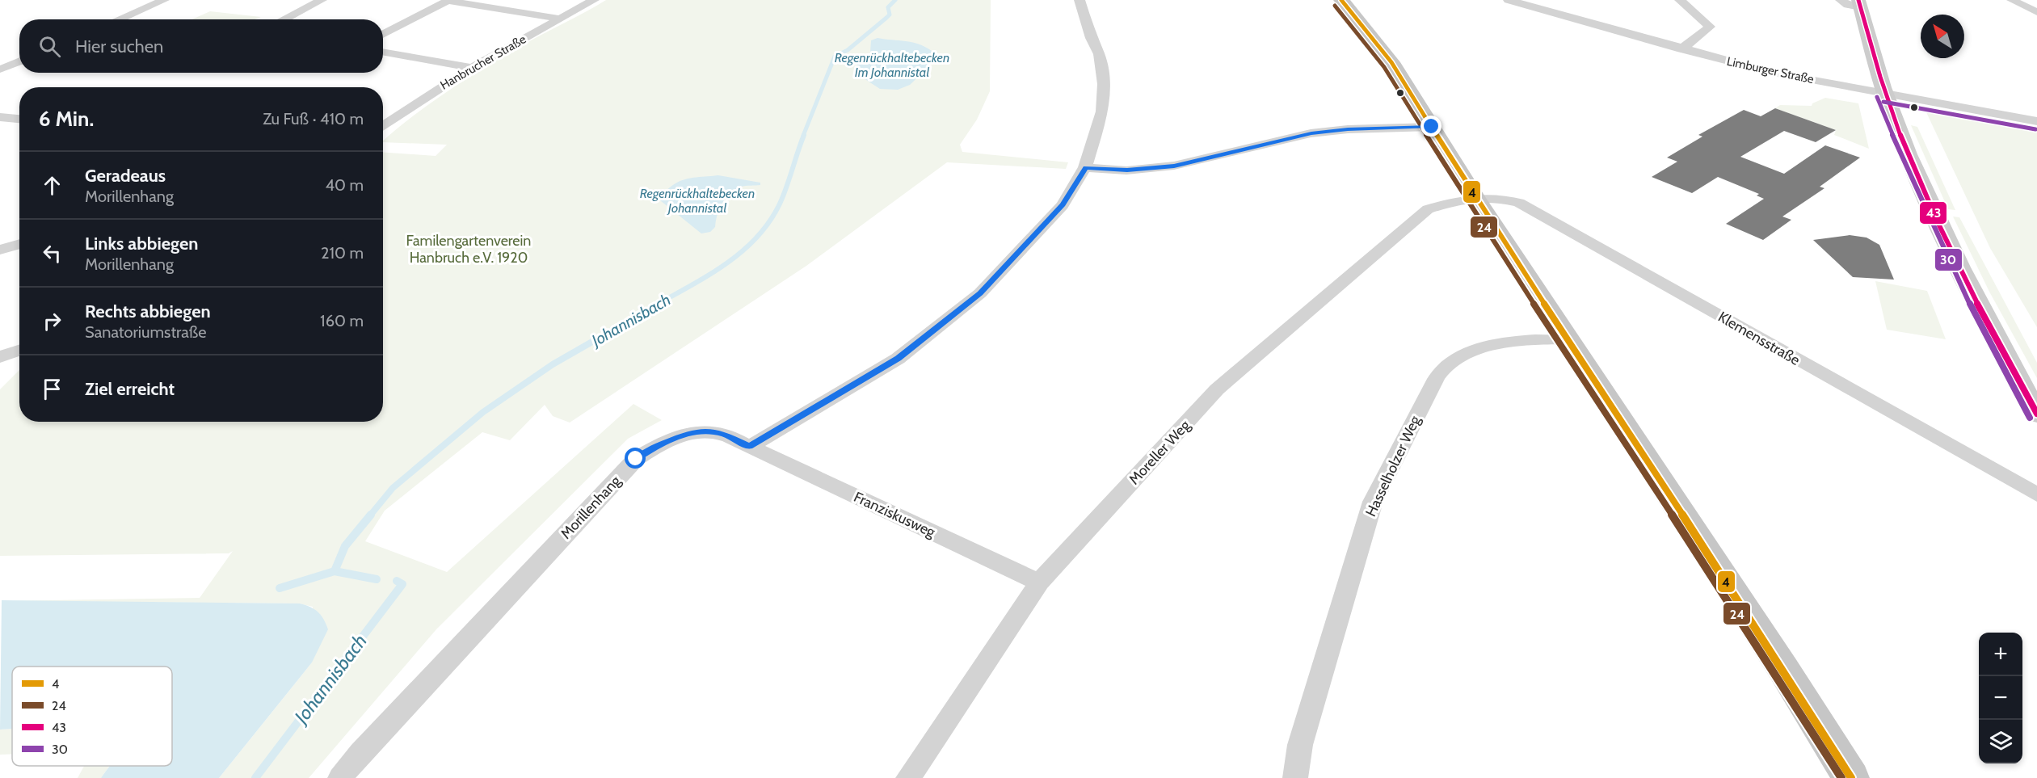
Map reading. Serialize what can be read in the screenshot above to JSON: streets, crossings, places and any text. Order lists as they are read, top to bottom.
{
  "streets": {
    "street": [
      "Hanbrucher Straße",
      "Limburger Straße",
      "Klemensstraße",
      "Moreller Weg",
      "Hasselholzer Weg",
      "Morillenhang",
      "Franziskusweg"
    ]
  },
  "crossings": [
    ["Klemensstraße", "Moreller Weg"],
    ["Moreller Weg", "Franziskusweg"],
    ["Morillenhang", "Franziskusweg"]
  ],
  "water": ["Regenrückhaltebecken Im Johannistal", "Regenrückhaltebecken Johannistal", "Johannisbach"],
  "parks": ["Familengartenverein Hanbruch e.V. 1920"],
  "lines": [
    "transit line 4",
    "transit line 43",
    "transit line 24",
    "transit line 30"
  ],
  "legend": [
    "4",
    "24",
    "43",
    "30"
  ],
  "north": "top left",
  "page": {
    "search": "Hier suchen",
    "heading": ["6 Min.", "Zu Fuß · 410 m"],
    "list": [
      ["Geradeaus", "Morillenhang", "40 m"],
      ["Links abbiegen", "Morillenhang", "210 m"],
      ["Rechts abbiegen", "Sanatoriumstraße", "160 m"],
      "Ziel erreicht"
    ],
    "map_buttons": ["+", "−"]
  }
}
